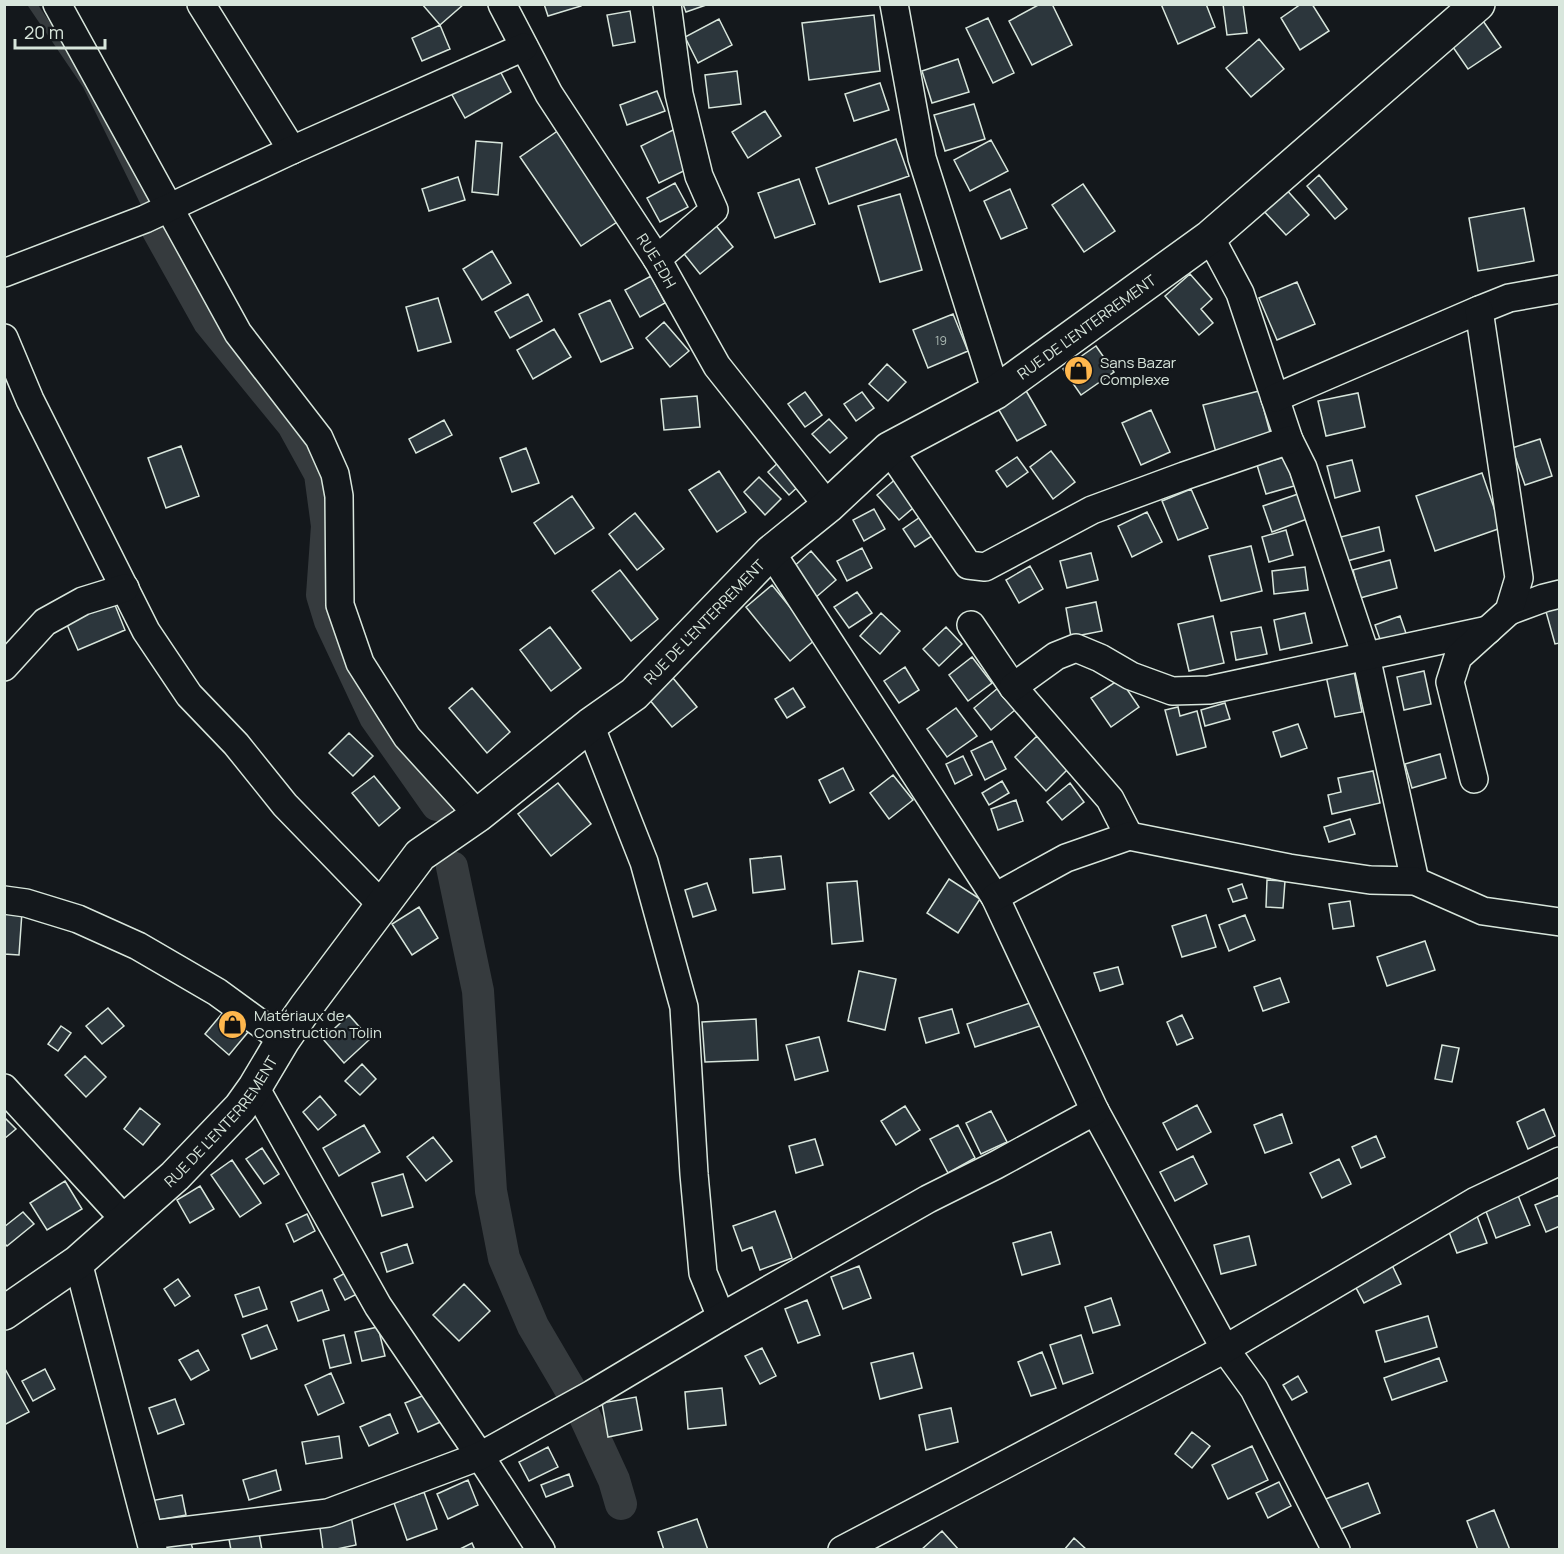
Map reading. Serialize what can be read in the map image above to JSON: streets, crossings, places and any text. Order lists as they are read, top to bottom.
{
  "streets": {
    "street": ["RUE EDH", "RUE DE L'ENTERREMENT"]
  },
  "crossings": [
    ["RUE EDH", "RUE DE L'ENTERREMENT"]
  ],
  "places": {
    "shop": ["Sans Bazar Complexe", "Matériaux de Construction Tolin"]
  },
  "house_numbers": ["19"],
  "scale_bar": "20 m"
}
